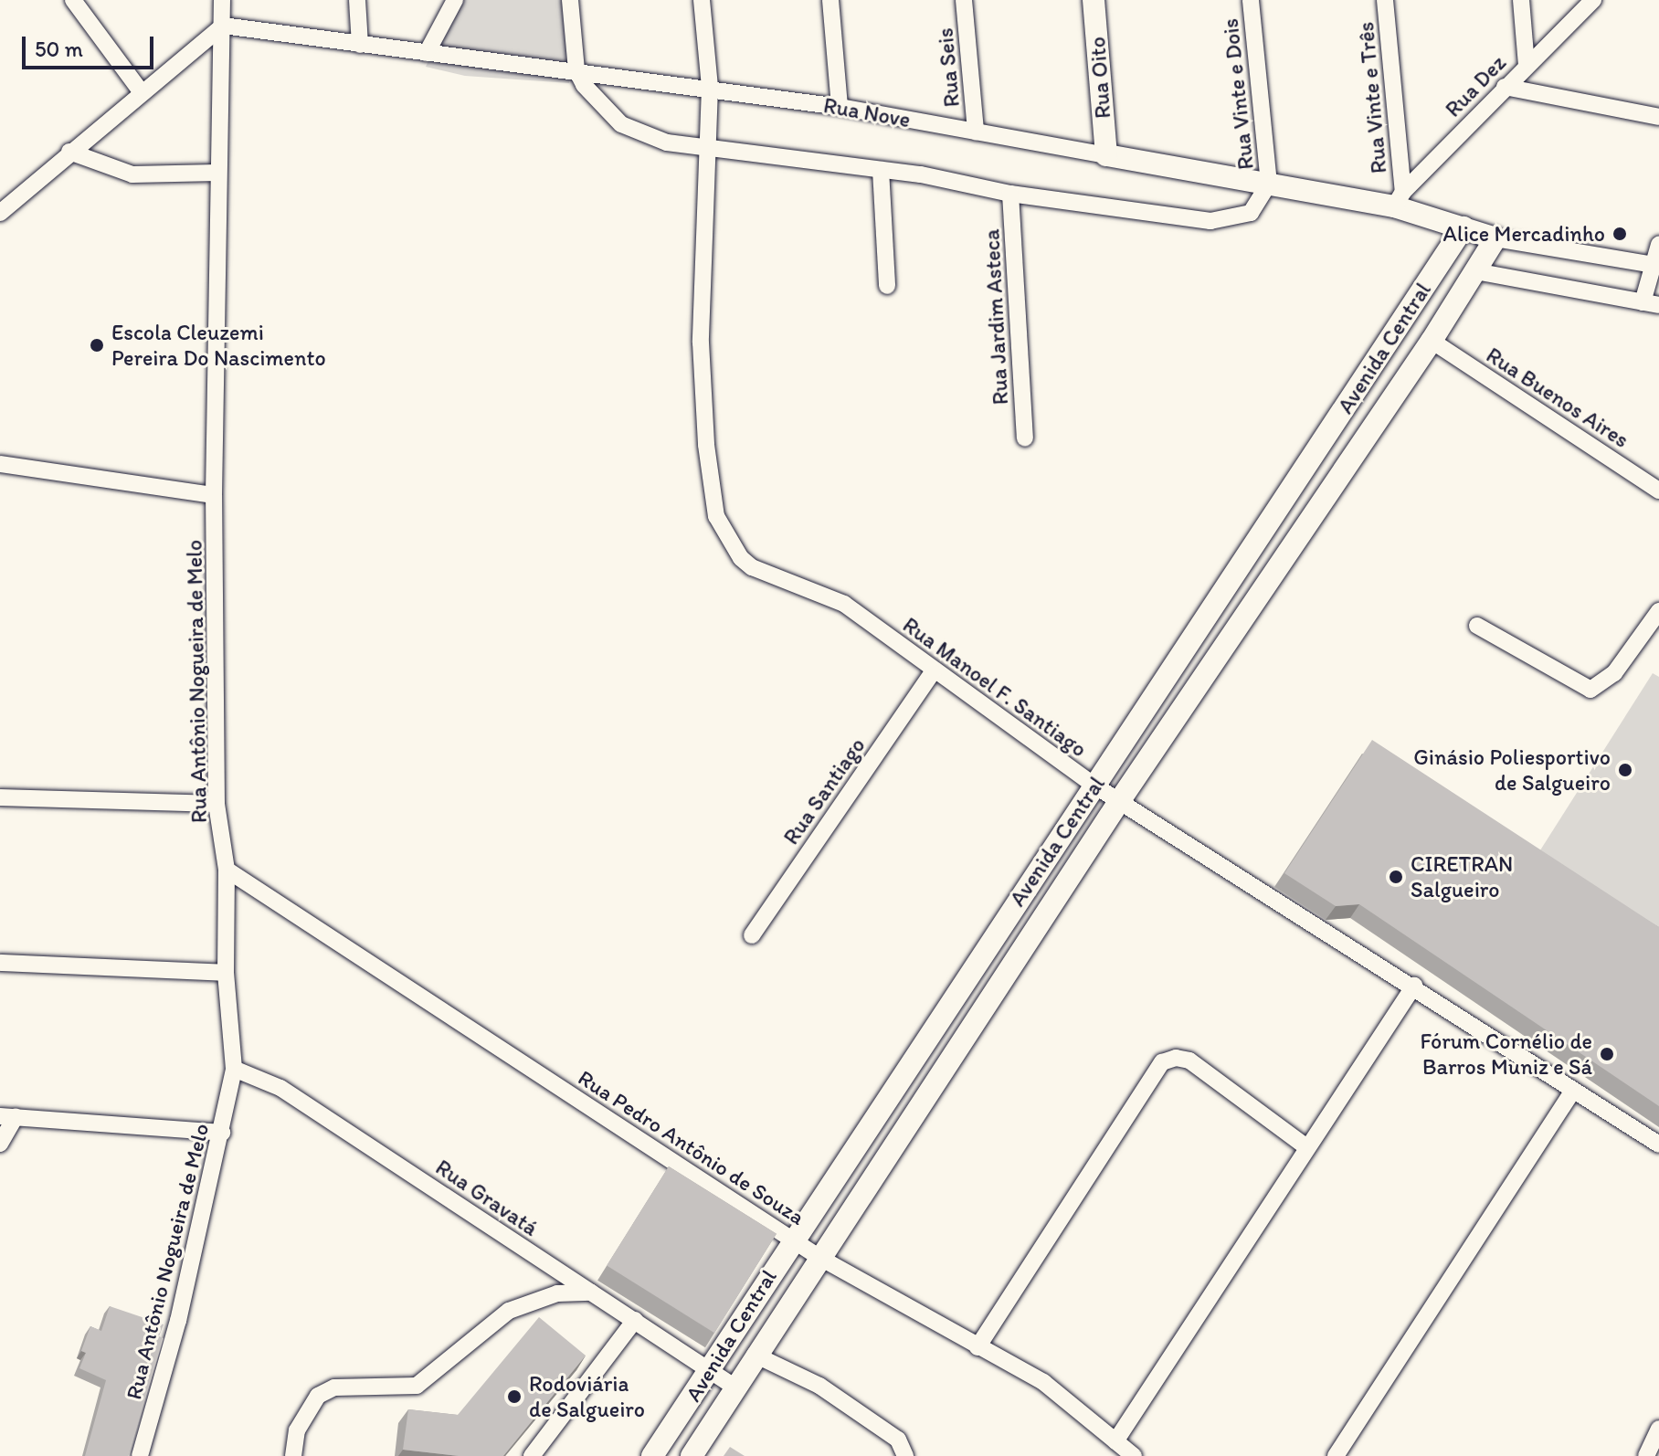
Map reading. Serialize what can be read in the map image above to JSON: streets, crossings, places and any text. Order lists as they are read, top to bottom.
{
  "streets": {
    "street": [
      "Rua Seis",
      "Rua Oito",
      "Rua Dez",
      "Rua Vinte e Dois",
      "Rua Vinte e Três",
      "Rua Nove",
      "Rua Jardim Asteca",
      "Avenida Central",
      "Rua Buenos Aires",
      "Rua Antônio Nogueira de Melo",
      "Rua Manoel F. Santiago",
      "Rua Santiago",
      "Rua Pedro Antônio de Souza",
      "Rua Gravatá"
    ]
  },
  "crossings": [
    ["Rua Seis", "Rua Nove"],
    ["Rua Oito", "Rua Nove"],
    ["Rua Dez", "Rua Vinte e Três"],
    ["Rua Dez", "Rua Nove"],
    ["Rua Vinte e Dois", "Rua Nove"],
    ["Rua Vinte e Três", "Rua Nove"],
    ["Rua Nove", "Avenida Central"],
    ["Rua Nove", "Rua Antônio Nogueira de Melo"],
    ["Rua Nove", "Rua Manoel F. Santiago"],
    ["Avenida Central", "Rua Buenos Aires"],
    ["Avenida Central", "Rua Manoel F. Santiago"],
    ["Avenida Central", "Rua Pedro Antônio de Souza"],
    ["Avenida Central", "Rua Gravatá"],
    ["Rua Antônio Nogueira de Melo", "Rua Pedro Antônio de Souza"],
    ["Rua Antônio Nogueira de Melo", "Rua Gravatá"],
    ["Rua Manoel F. Santiago", "Rua Santiago"]
  ],
  "places": [
    "Alice Mercadinho",
    "Escola Cleuzemi Pereira Do Nascimento",
    "Ginásio Poliesportivo de Salgueiro",
    "CIRETRAN Salgueiro",
    "Fórum Cornélio de Barros Muniz e Sá",
    "Rodoviária de Salgueiro"
  ],
  "scale_bar": "50 m"
}
